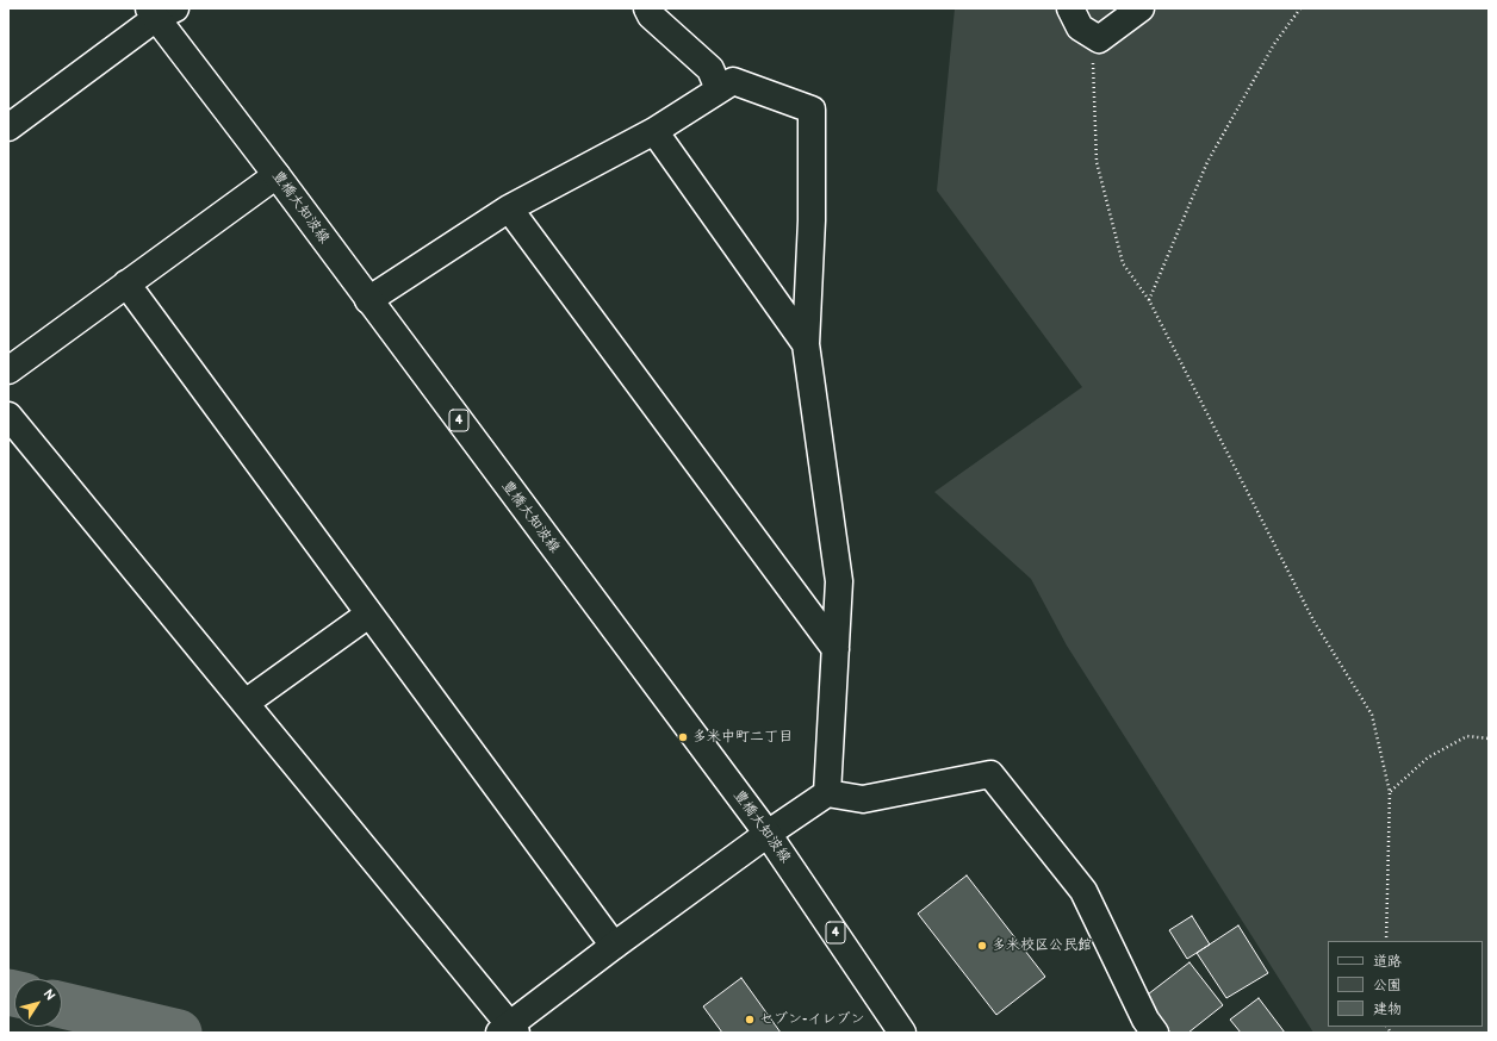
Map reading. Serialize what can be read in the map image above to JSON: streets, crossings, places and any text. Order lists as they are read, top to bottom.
{
  "streets": {
    "street": ["豊橋大知波線", "4"]
  },
  "places": ["多米中町二丁目", "多米校区公民館", "セブン-イレブン"],
  "legend": ["道路", "公園", "建物"],
  "north": "top right"
}
